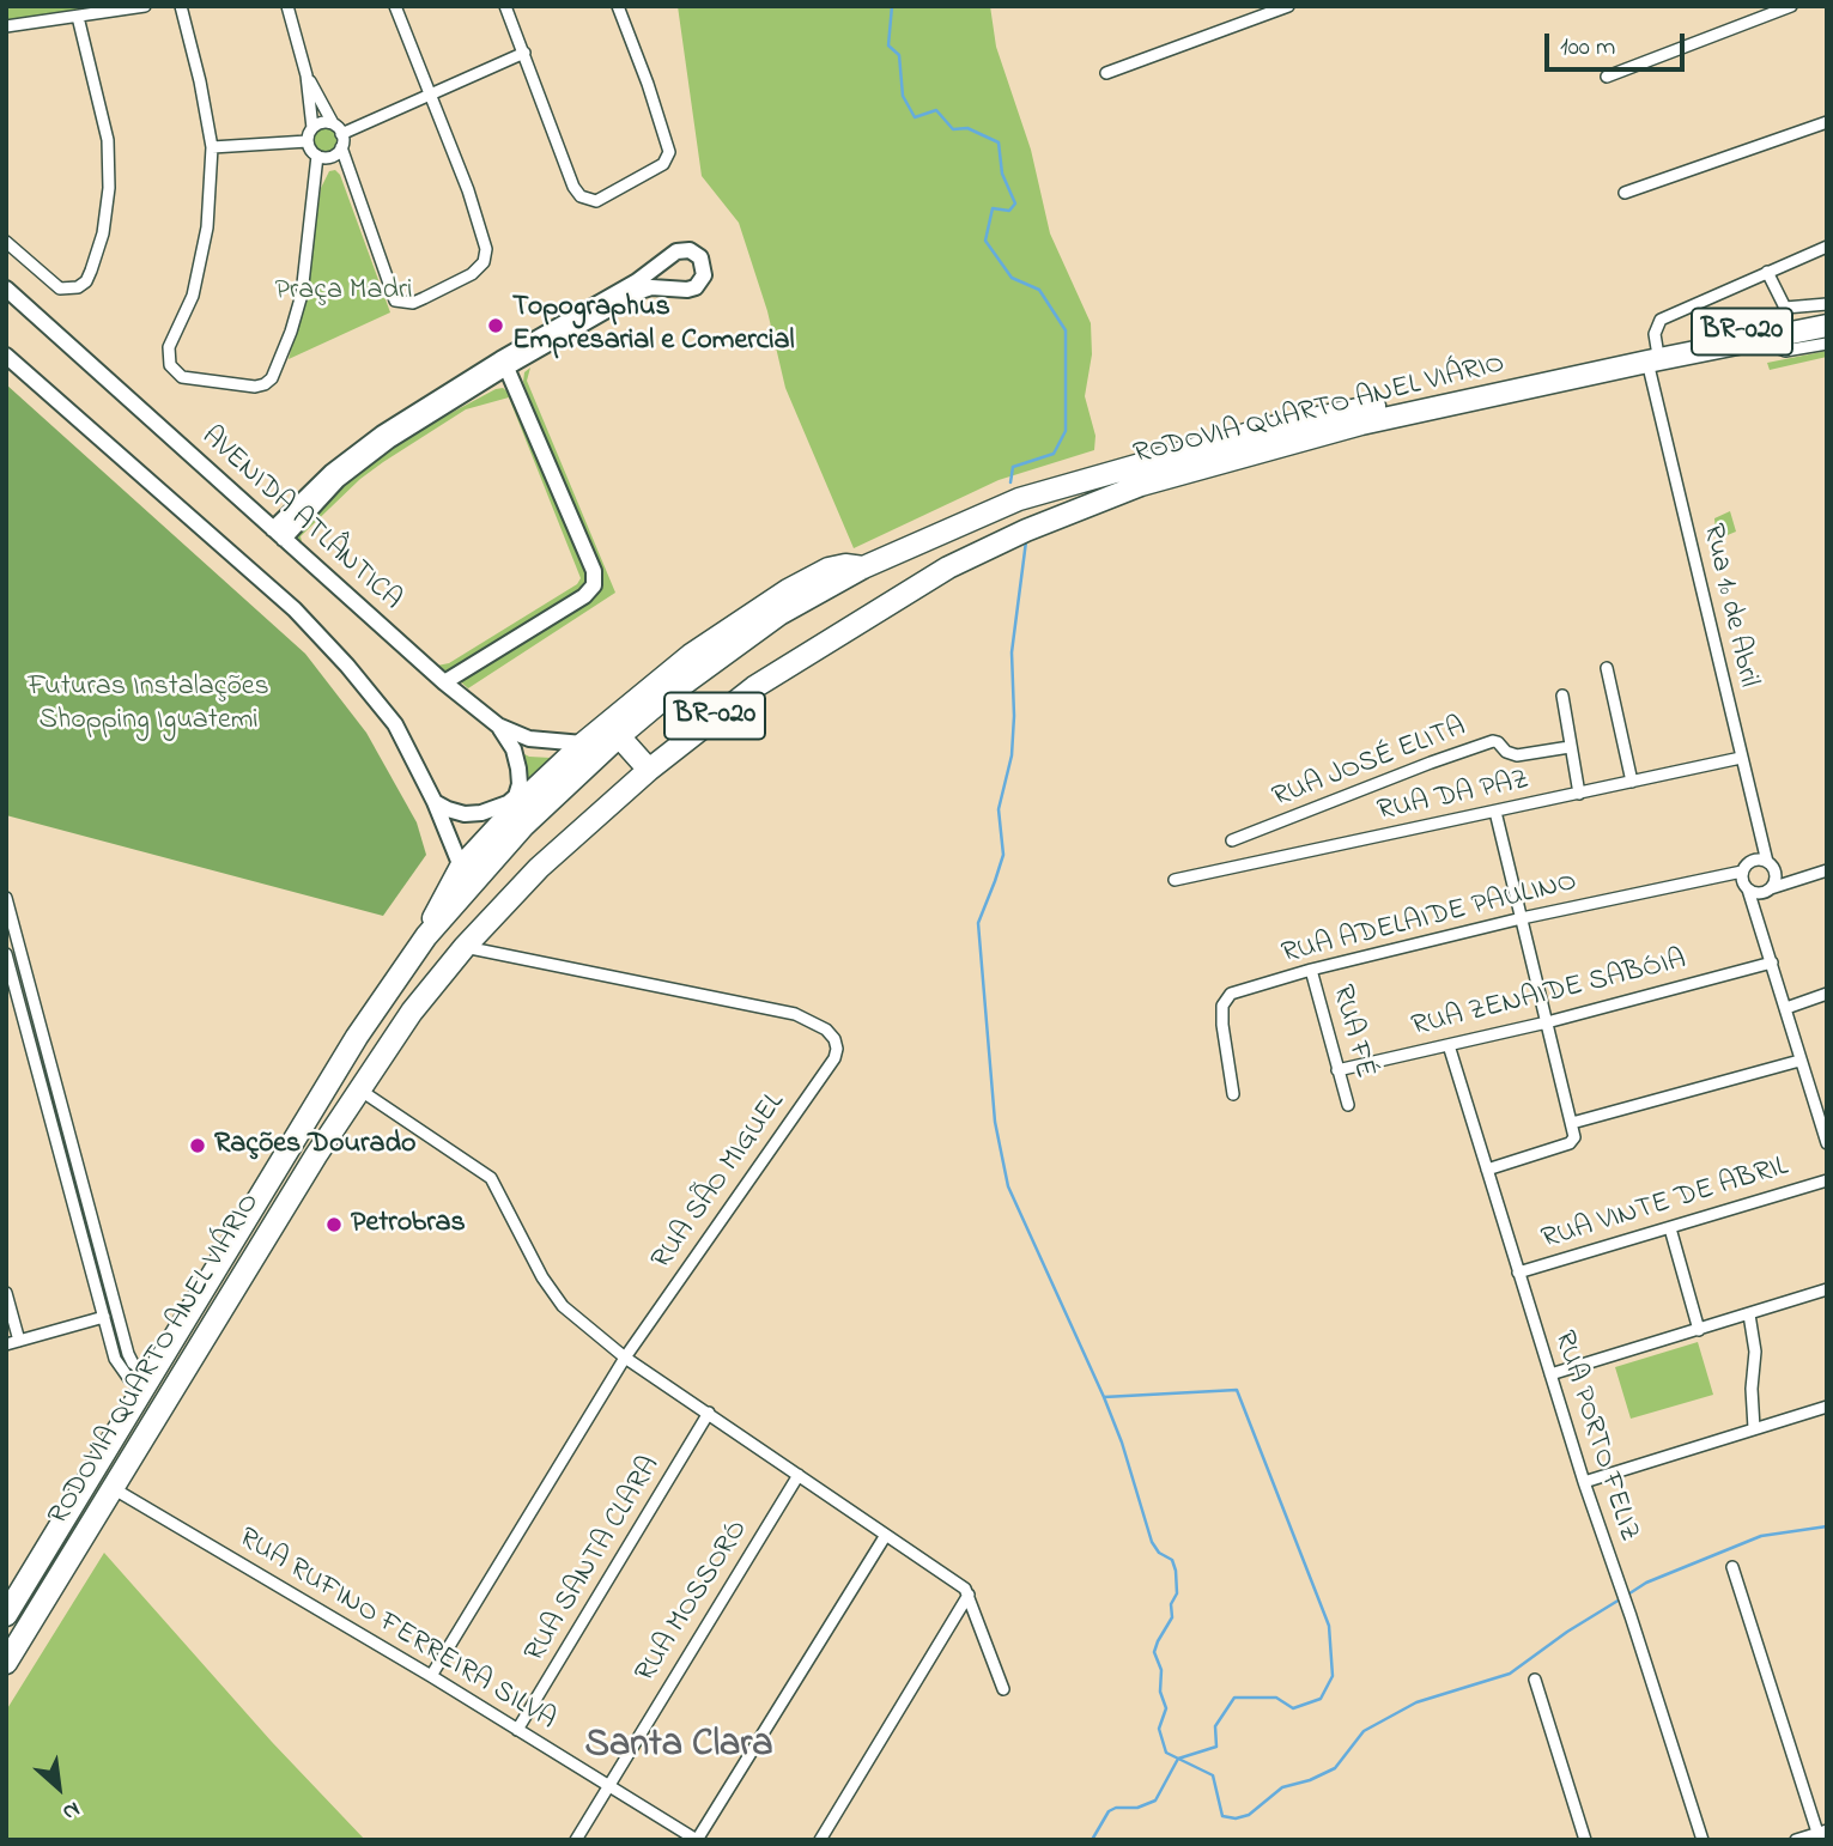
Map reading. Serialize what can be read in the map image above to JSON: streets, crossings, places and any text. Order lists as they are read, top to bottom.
{
  "streets": {
    "highway": ["BR-020", "RODOVIA QUARTO ANEL VIÁRIO"],
    "street": [
      "AVENIDA ATLÂNTICA",
      "Rua 1º de Abril",
      "RUA JOSÉ ELITA",
      "RUA DA PAZ",
      "RUA ADELAIDE PAULINO",
      "RUA ZENAIDE SABÓIA",
      "RUA FÉ",
      "RUA SÃO MIGUEL",
      "RUA VINTE DE ABRIL",
      "RUA PORTO FELIZ",
      "RUA SANTA CLARA",
      "RUA MOSSORÓ",
      "RUA RUFINO FERREIRA SILVA"
    ]
  },
  "crossings": [
    ["RODOVIA QUARTO ANEL VIÁRIO", "Rua 1º de Abril"],
    ["RODOVIA QUARTO ANEL VIÁRIO", "RUA SÃO MIGUEL"],
    ["RODOVIA QUARTO ANEL VIÁRIO", "RUA RUFINO FERREIRA SILVA"],
    ["Rua 1º de Abril", "RUA DA PAZ"],
    ["Rua 1º de Abril", "RUA ADELAIDE PAULINO"],
    ["RUA ADELAIDE PAULINO", "RUA FÉ"],
    ["RUA ZENAIDE SABÓIA", "RUA FÉ"],
    ["RUA ZENAIDE SABÓIA", "RUA PORTO FELIZ"],
    ["RUA SÃO MIGUEL", "RUA RUFINO FERREIRA SILVA"],
    ["RUA VINTE DE ABRIL", "RUA PORTO FELIZ"],
    ["RUA SANTA CLARA", "RUA RUFINO FERREIRA SILVA"],
    ["RUA MOSSORÓ", "RUA RUFINO FERREIRA SILVA"]
  ],
  "districts": ["Santa Clara"],
  "parks": ["Praça Madri", "Futuras Instalações Shopping Iguatemi"],
  "places": ["Topographus Empresarial e Comercial", "Rações Dourado", "Petrobras"],
  "scale_bar": "100 m",
  "north": "bottom right"
}
